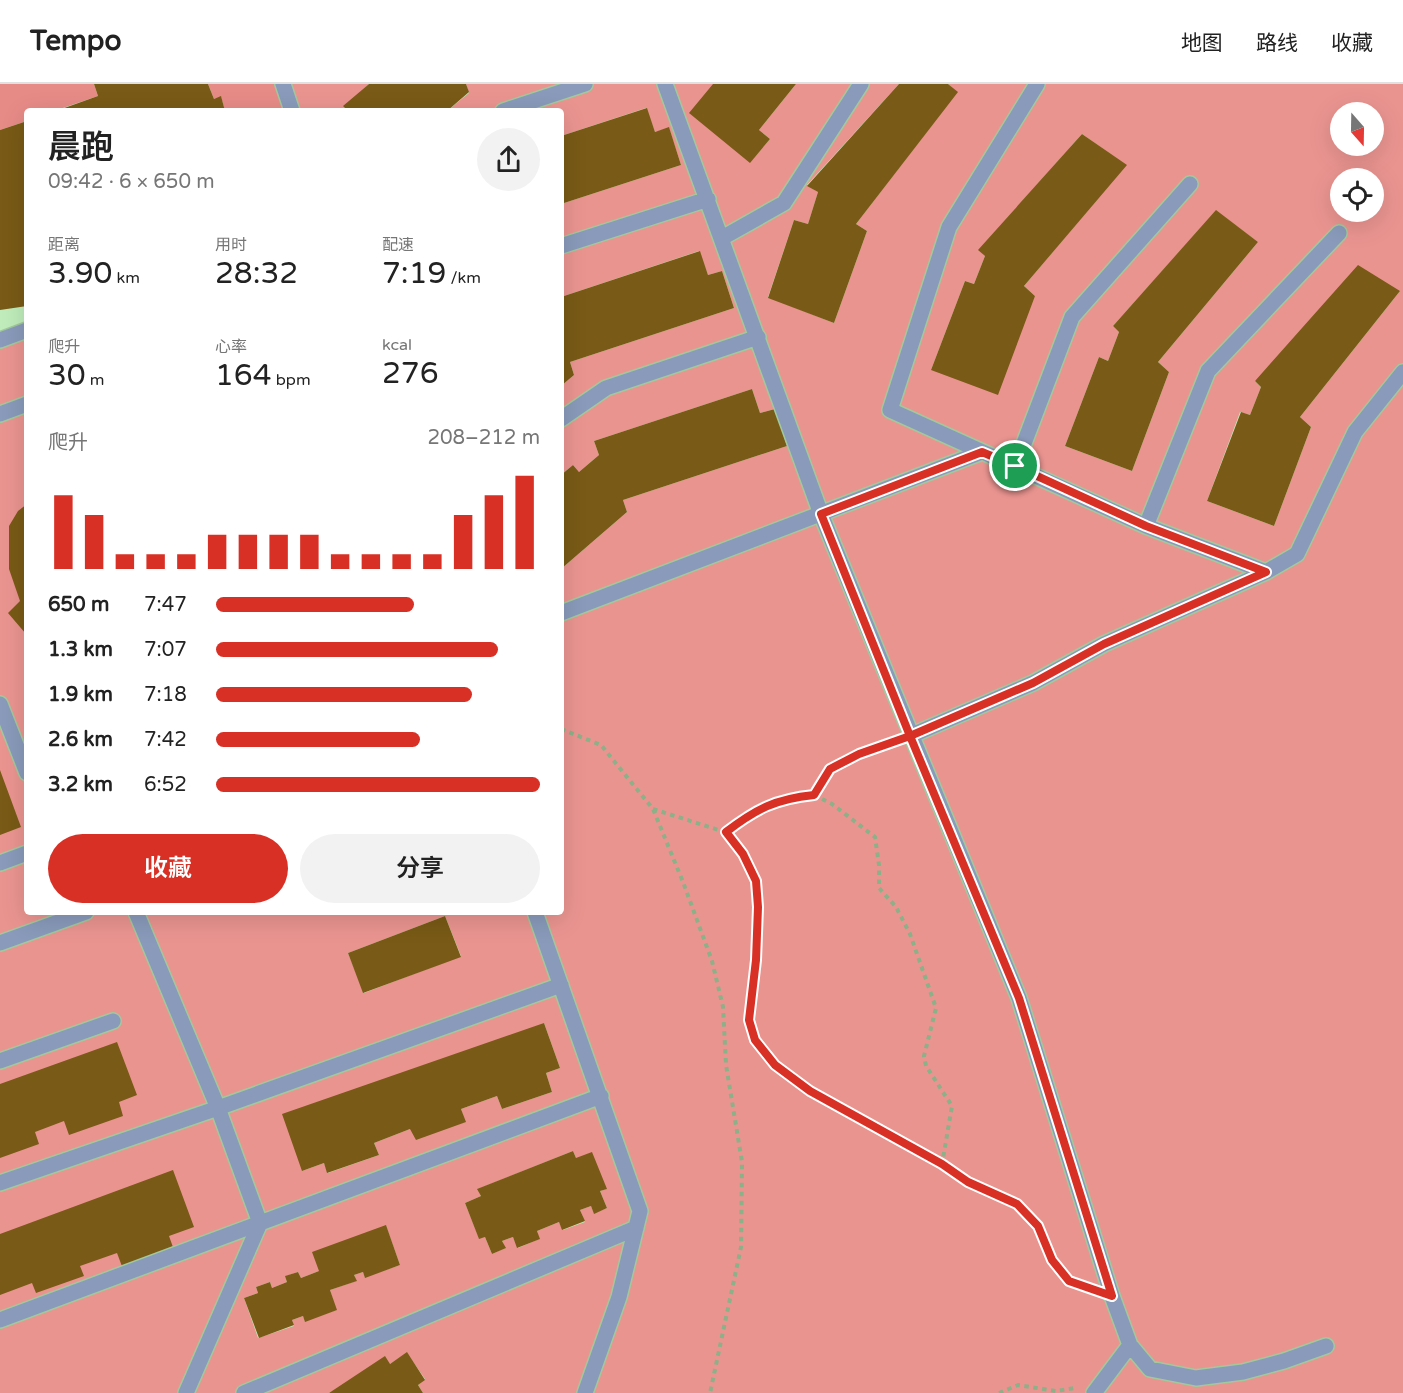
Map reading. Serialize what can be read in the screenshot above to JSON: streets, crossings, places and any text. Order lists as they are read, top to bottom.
{
  "north": "bottom",
  "page": {
    "header": "Tempo",
    "nav": ["地图", "路线", "收藏"],
    "heading": ["晨跑", "09:42 · 6 × 650 m"],
    "stats": [
      ["距离", "3.90 km"],
      ["用时", "28:32"],
      ["配速", "7:19 /km"],
      ["爬升", "30 m"],
      ["心率", "164 bpm"],
      ["kcal", "276"]
    ],
    "chart": ["爬升", "208–212 m"],
    "list": [
      {
        "name": "650 m",
        "note": "7:47"
      },
      {
        "name": "1.3 km",
        "note": "7:07"
      },
      {
        "name": "1.9 km",
        "note": "7:18"
      },
      {
        "name": "2.6 km",
        "note": "7:42"
      },
      {
        "name": "3.2 km",
        "note": "6:52"
      }
    ],
    "buttons": ["收藏", "分享"]
  }
}
